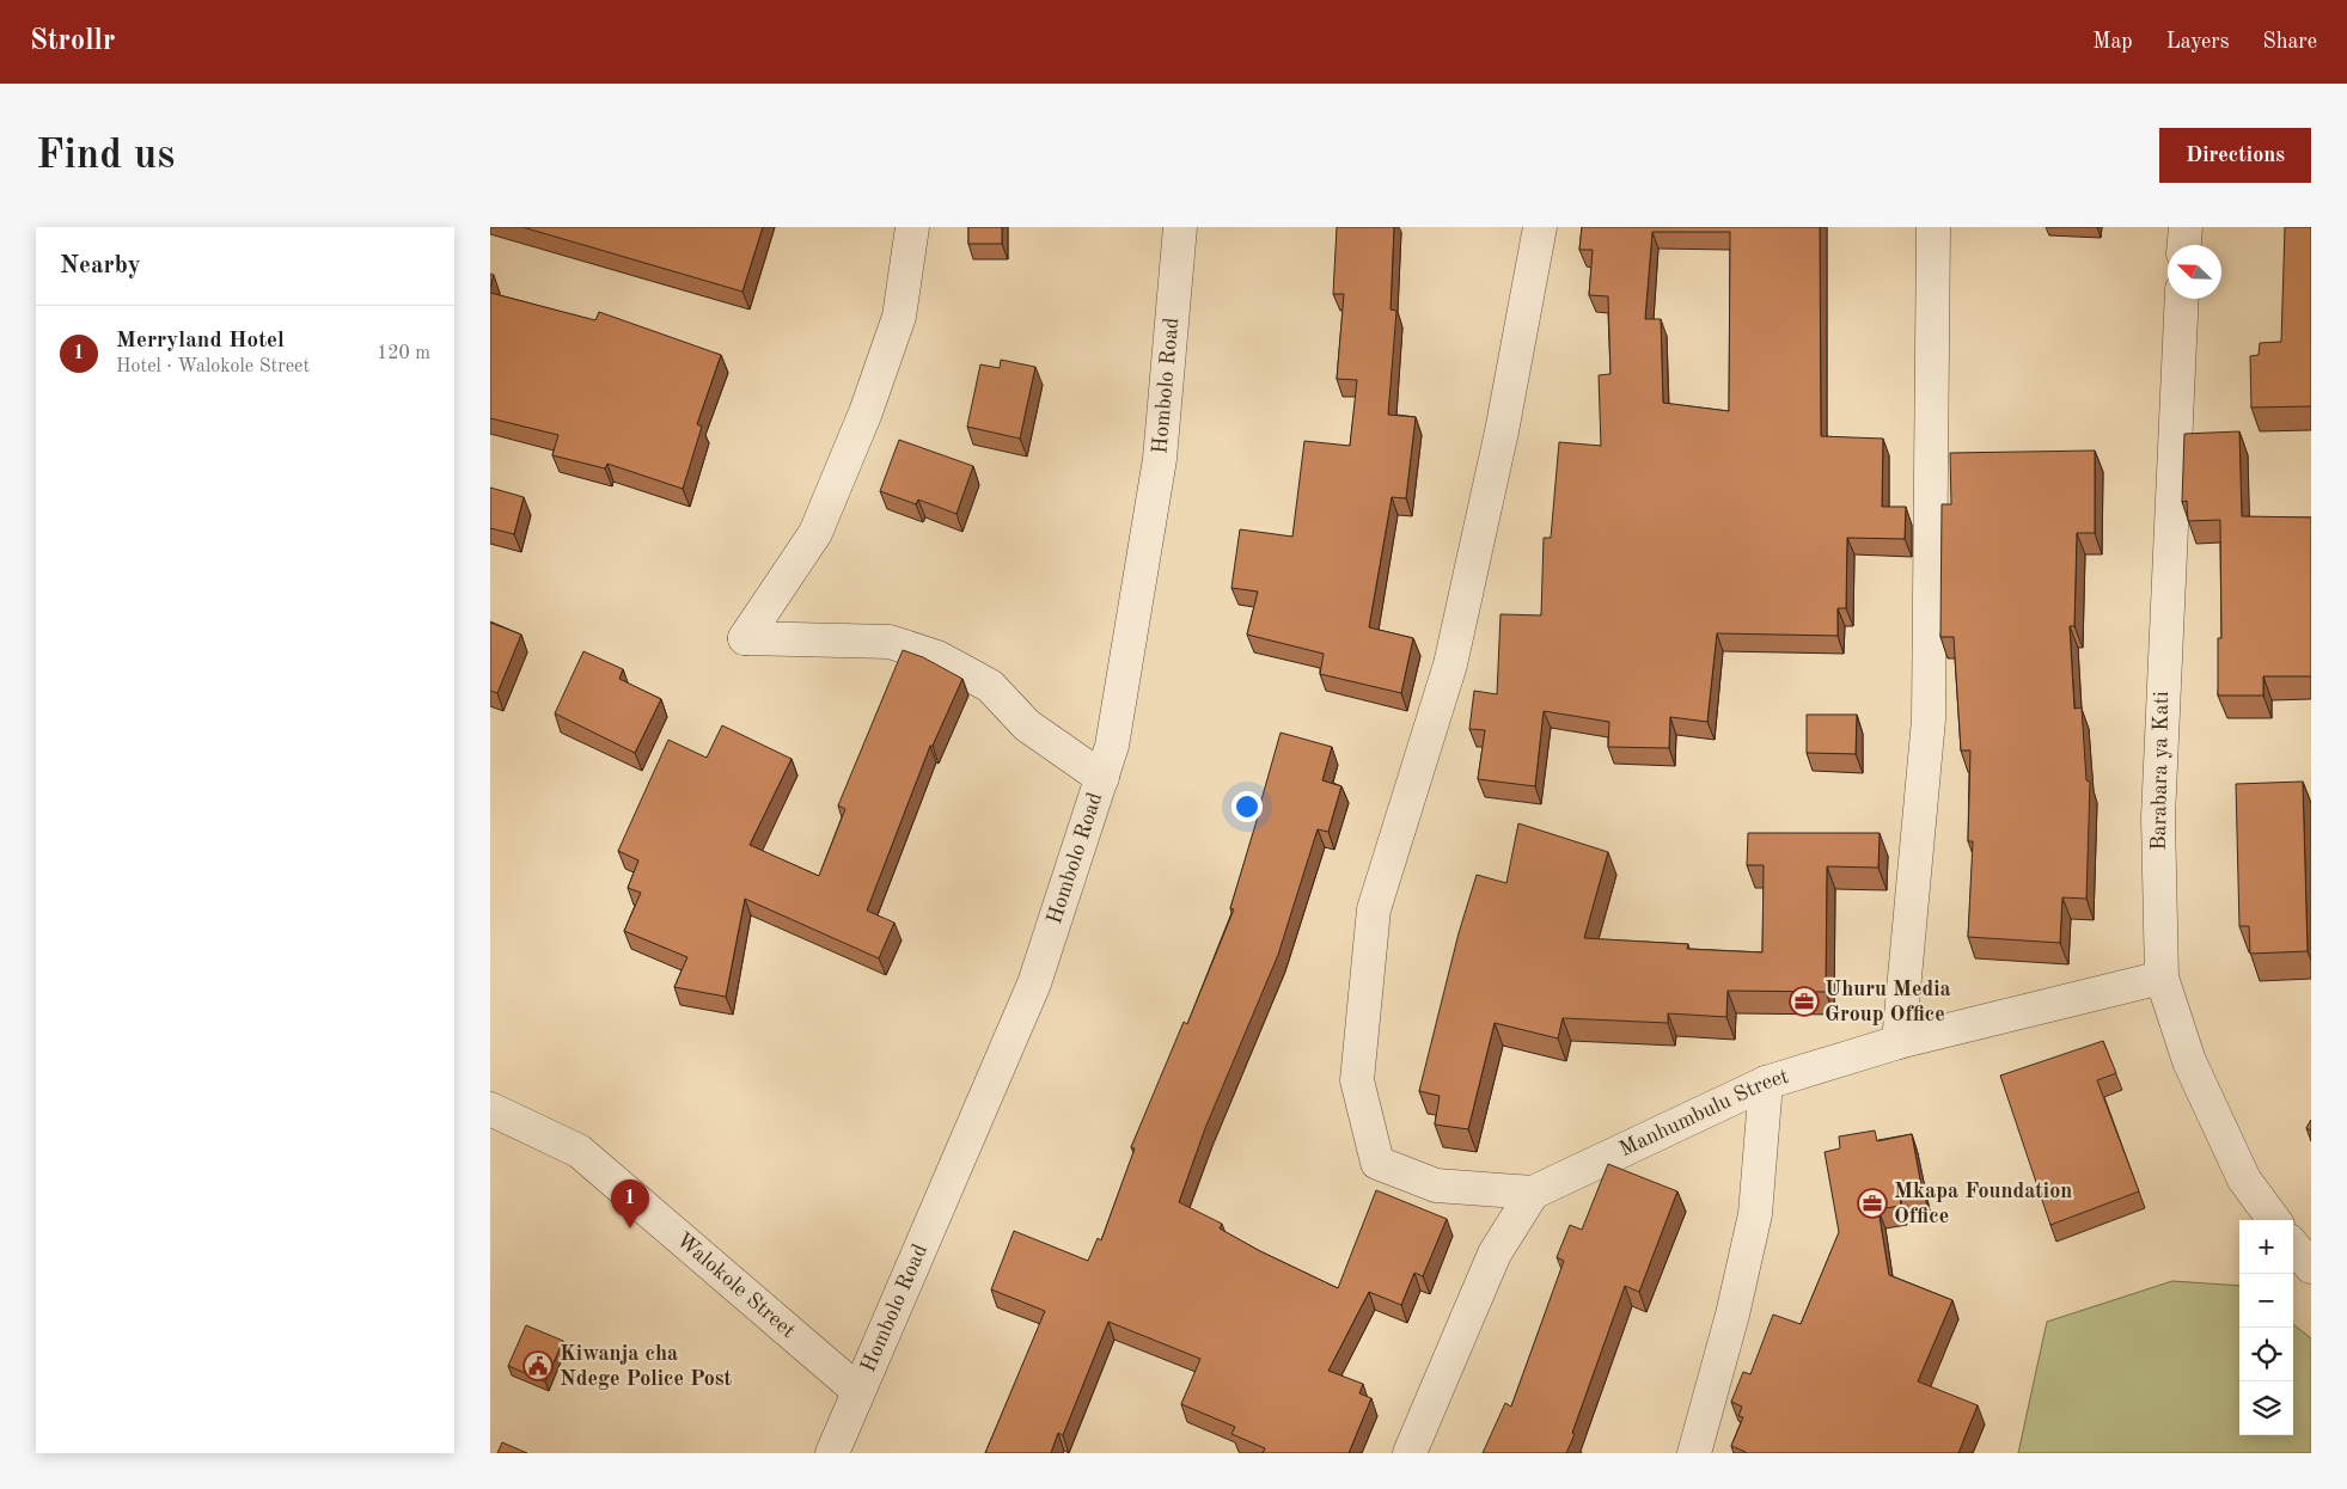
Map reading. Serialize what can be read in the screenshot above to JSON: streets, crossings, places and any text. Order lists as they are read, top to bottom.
{
  "streets": {
    "street": [
      "Hombolo Road",
      "Barabara ya Kati",
      "Manhumbulu Street",
      "Walokole Street"
    ]
  },
  "crossings": [
    ["Hombolo Road", "Walokole Street"],
    ["Barabara ya Kati", "Manhumbulu Street"]
  ],
  "places": {
    "office": ["Uhuru Media Group Office", "Mkapa Foundation Office"],
    "public building": ["Kiwanja cha Ndege Police Post"]
  },
  "north": "top left",
  "page": {
    "header": "Strollr",
    "nav": ["Map", "Layers", "Share"],
    "buttons": "Directions",
    "title": "Find us",
    "heading": "Nearby",
    "list": [
      {
        "mark": "1",
        "name": "Merryland Hotel",
        "note": "Hotel · Walokole Street",
        "value": "120 m"
      }
    ],
    "pins": "1",
    "map_buttons": ["+", "−"]
  }
}
